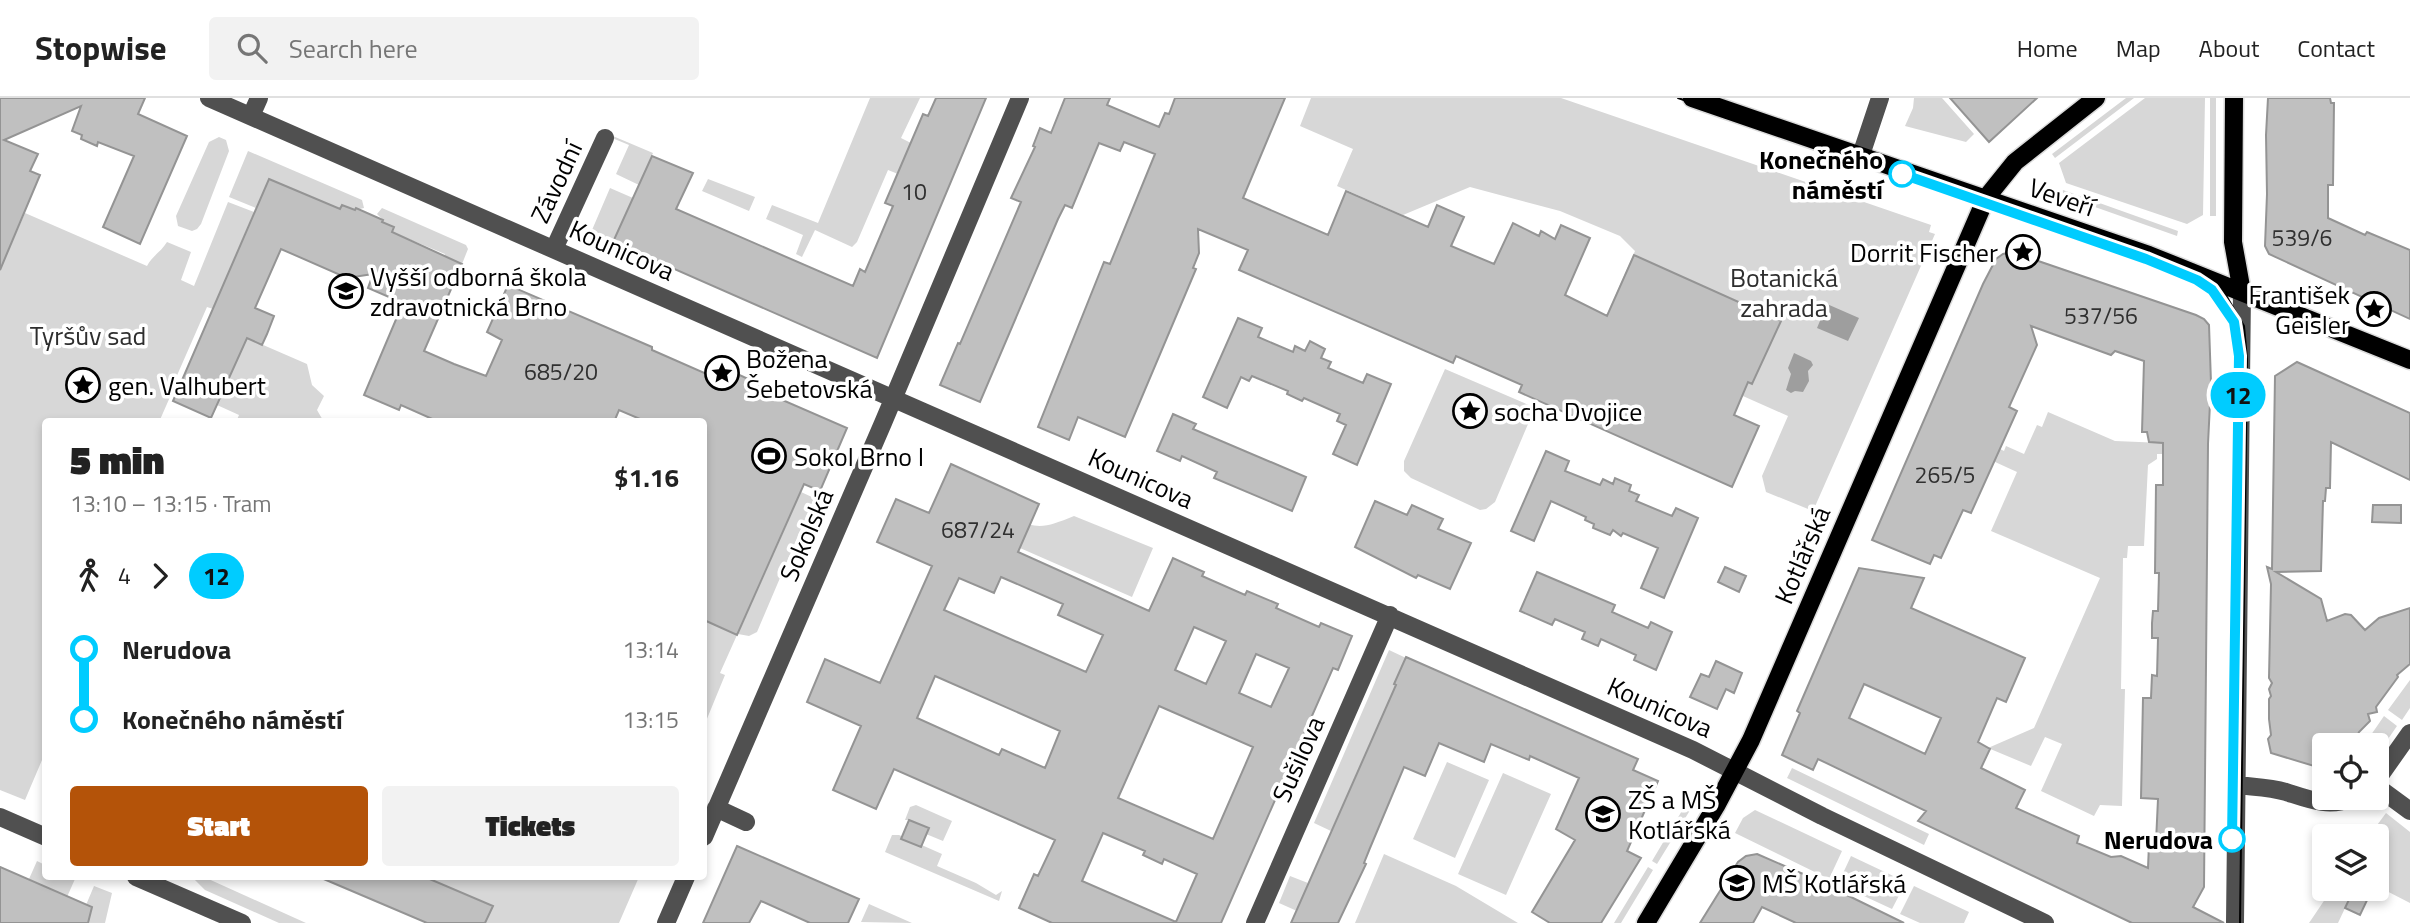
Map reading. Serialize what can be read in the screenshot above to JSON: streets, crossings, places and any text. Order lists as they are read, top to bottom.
{
  "streets": {
    "main road": ["Veveří", "Kotlářská"],
    "street": [
      "Závodní",
      "Kounicova",
      "Sokolská",
      "Sušilova"
    ]
  },
  "crossings": [
    ["Závodní", "Kounicova"],
    ["Veveří", "Kotlářská"],
    ["Kounicova", "Sokolská"],
    ["Kounicova", "Kotlářská"],
    ["Kounicova", "Sušilova"]
  ],
  "parks": ["Botanická zahrada", "Tyršův sad"],
  "places": {
    "other": ["Konečného náměstí", "Nerudova"],
    "place": [
      "Dorrit Fischer",
      "František Geisler",
      "Božena Šebetovská",
      "gen. Valhubert",
      "socha Dvojice"
    ],
    "school or university": ["Vyšší odborná škola zdravotnická Brno", "ZŠ a MŠ Kotlářská", "MŠ Kotlářská"],
    "sports": ["Sokol Brno I"]
  },
  "lines": ["tram line 12"],
  "house_numbers": [
    "10",
    "539/6",
    "537/56",
    "685/20",
    "265/5",
    "687/24"
  ],
  "page": {
    "header": "Stopwise",
    "search": "Search here",
    "nav": [
      "Home",
      "Map",
      "About",
      "Contact"
    ],
    "on_map": "12",
    "heading": ["5 min", "13:10 – 13:15 · Tram", "$1.16"],
    "legs": ["4", "12"],
    "list": [
      {
        "name": "Nerudova",
        "value": "13:14"
      },
      {
        "name": "Konečného náměstí",
        "value": "13:15"
      }
    ],
    "buttons": ["Start", "Tickets"]
  }
}
